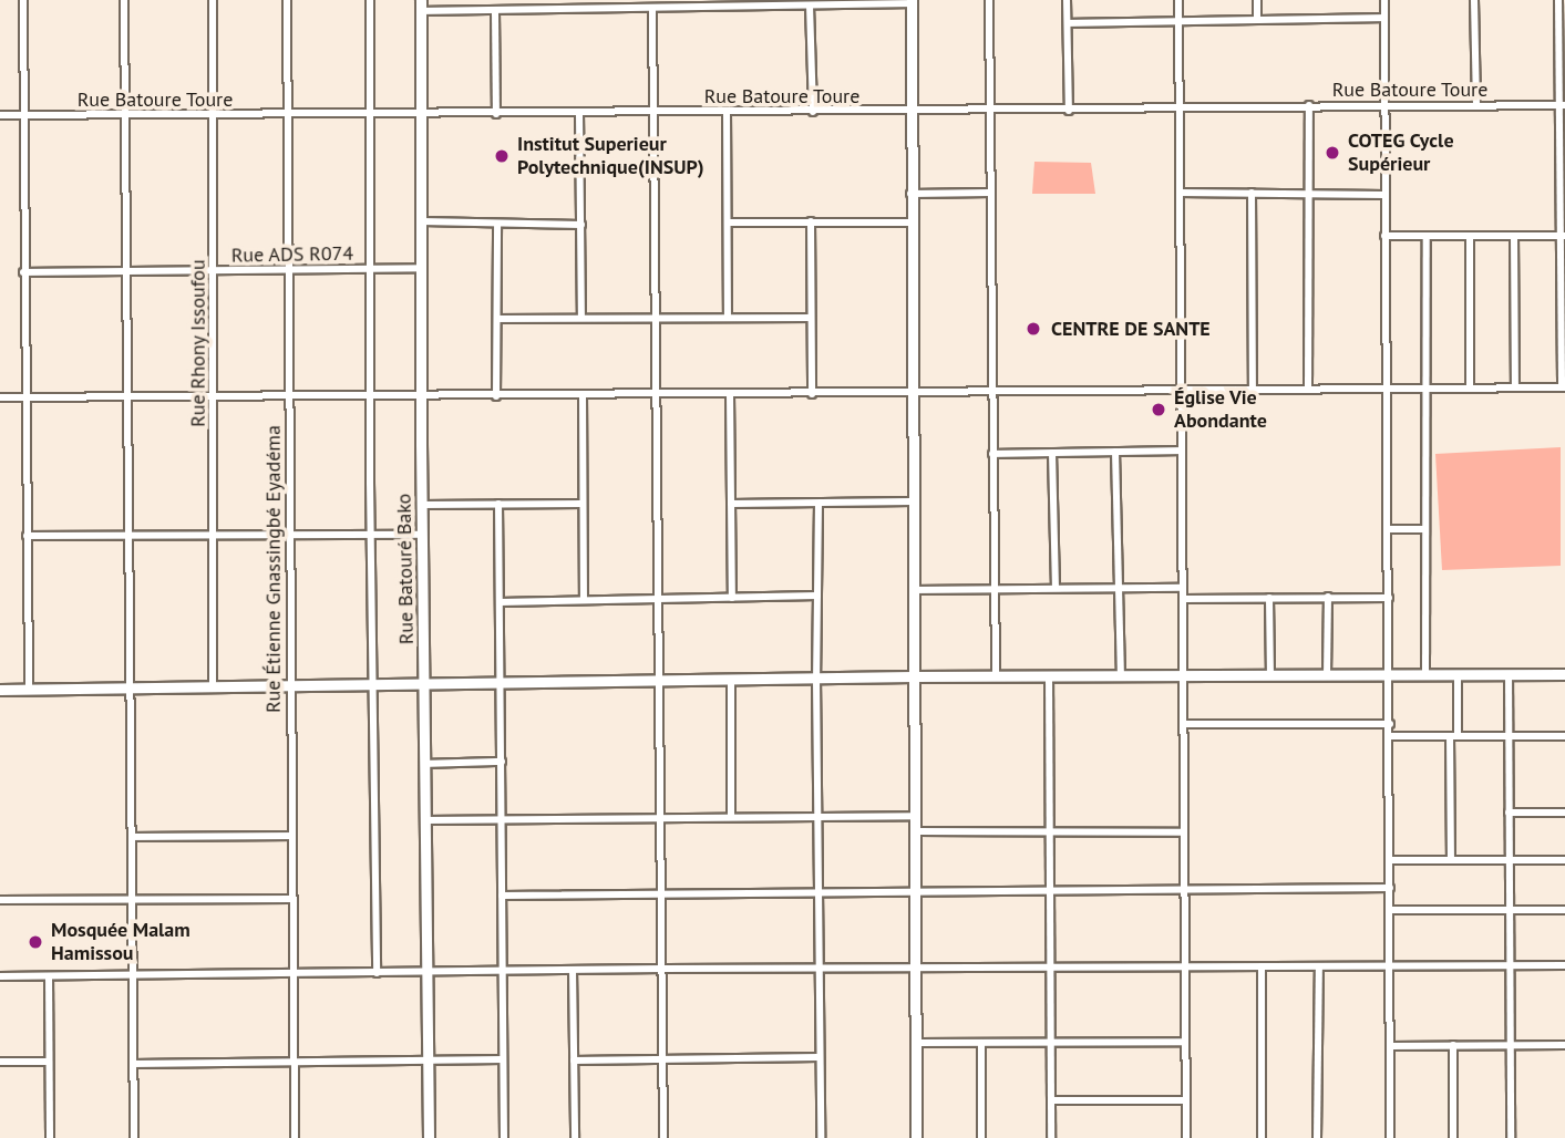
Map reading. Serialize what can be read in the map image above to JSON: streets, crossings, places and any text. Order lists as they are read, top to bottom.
{
  "streets": {
    "street": [
      "Rue Batoure Toure",
      "Rue ADS R074",
      "Rue Rhony Issoufou",
      "Rue Étienne Gnassingbé Eyadéma",
      "Rue Batouré Bako"
    ]
  },
  "crossings": [
    ["Rue Batoure Toure", "Rue Rhony Issoufou"],
    ["Rue Batoure Toure", "Rue Étienne Gnassingbé Eyadéma"],
    ["Rue Batoure Toure", "Rue Batouré Bako"],
    ["Rue ADS R074", "Rue Rhony Issoufou"],
    ["Rue ADS R074", "Rue Étienne Gnassingbé Eyadéma"],
    ["Rue ADS R074", "Rue Batouré Bako"]
  ],
  "places": [
    "COTEG Cycle Supérieur",
    "Institut Superieur Polytechnique(INSUP)",
    "CENTRE DE SANTE",
    "Église Vie Abondante",
    "Mosquée Malam Hamissou"
  ]
}
